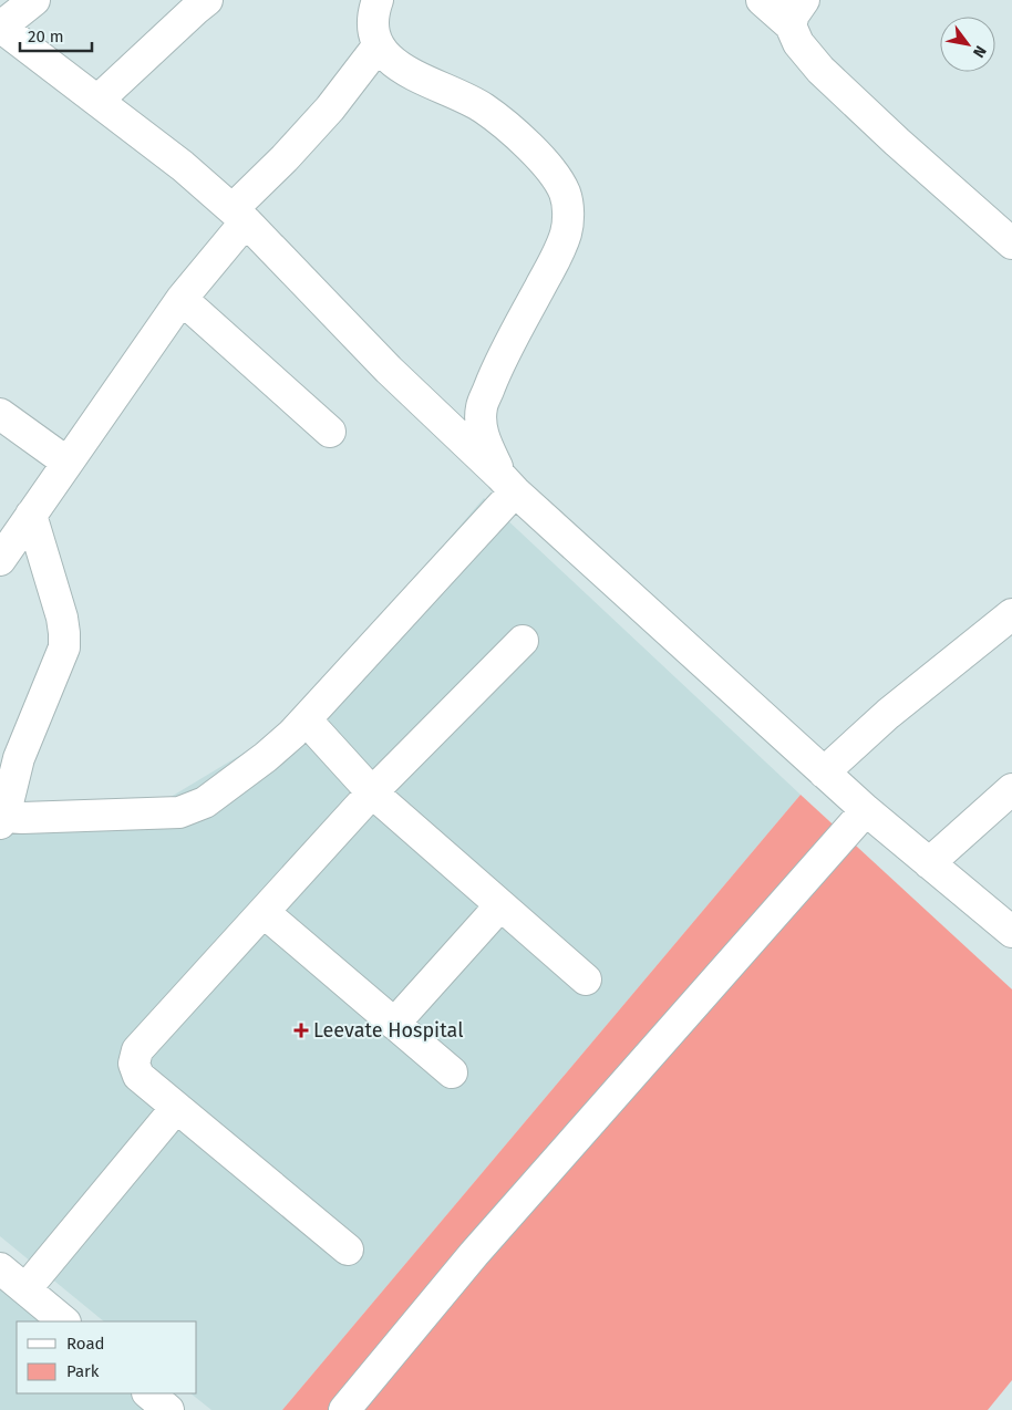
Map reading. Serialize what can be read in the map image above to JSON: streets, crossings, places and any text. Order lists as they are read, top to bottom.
{
  "places": {
    "health": ["Leevate Hospital"]
  },
  "legend": ["Road", "Park"],
  "scale_bar": "20 m",
  "north": "bottom right"
}
